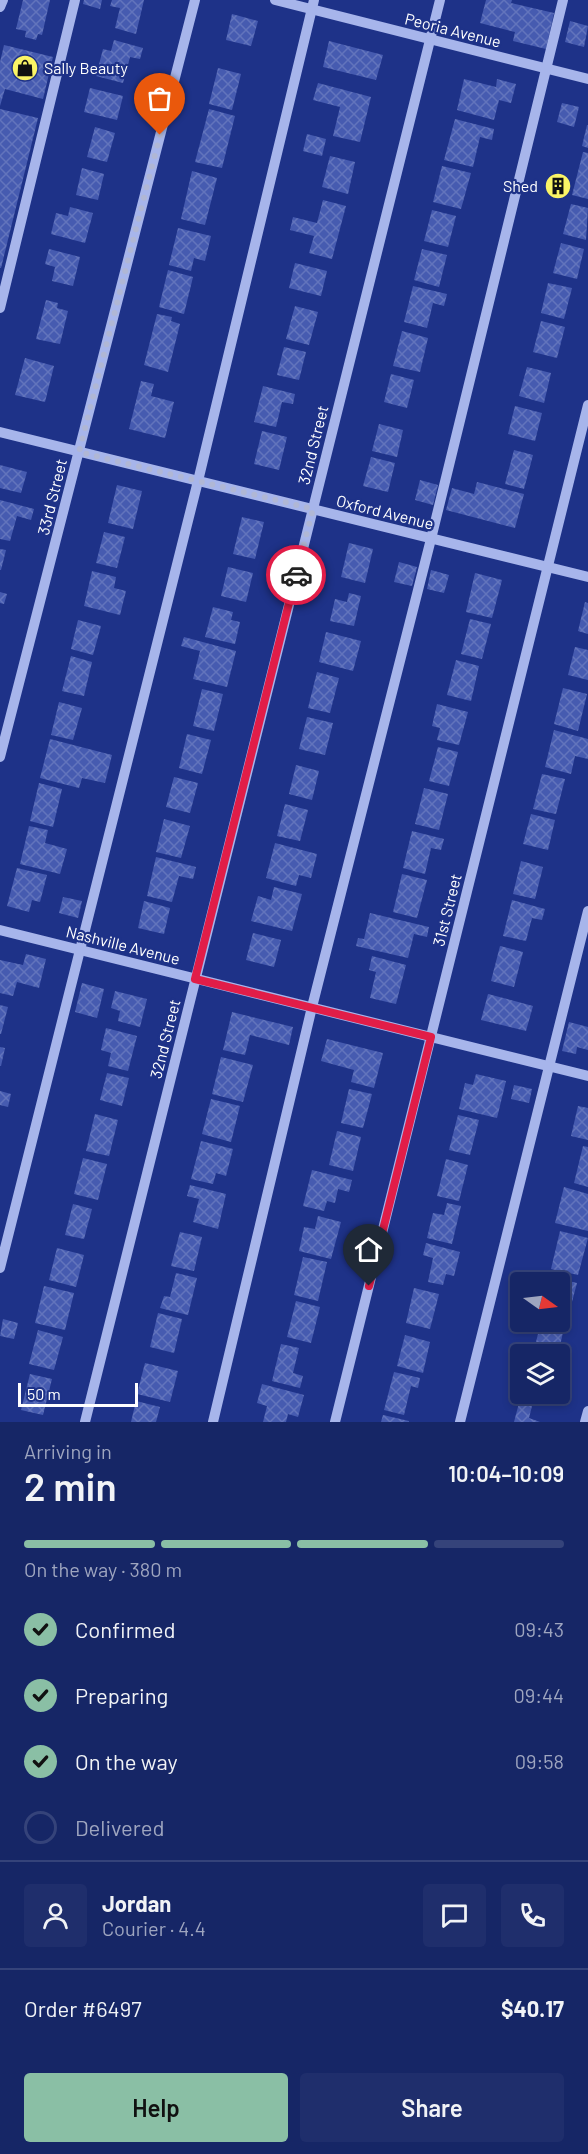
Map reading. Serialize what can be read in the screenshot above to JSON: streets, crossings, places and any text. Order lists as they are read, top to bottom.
{
  "streets": {
    "street": [
      "Peoria Avenue",
      "32nd Street",
      "33rd Street",
      "Oxford Avenue",
      "31st Street",
      "Nashville Avenue"
    ]
  },
  "crossings": [
    ["Peoria Avenue", "32nd Street"],
    ["32nd Street", "Oxford Avenue"],
    ["32nd Street", "Nashville Avenue"],
    ["33rd Street", "Oxford Avenue"],
    ["Oxford Avenue", "31st Street"],
    ["31st Street", "Nashville Avenue"]
  ],
  "places": {
    "shop": ["Sally Beauty"],
    "building": ["Shed"]
  },
  "scale_bar": "50 m",
  "north": "right",
  "page": {
    "scale": "50 m",
    "heading": ["2 min", "Arriving in", "10:04–10:09"],
    "panel": [
      "Jordan",
      "Courier · 4.4",
      "Order #6497",
      "$40.17"
    ],
    "bar": "On the way · 380 m",
    "list": [
      ["Confirmed", "09:43"],
      ["Preparing", "09:44"],
      ["On the way", "09:58"],
      "Delivered"
    ],
    "buttons": ["Help", "Share"]
  }
}
